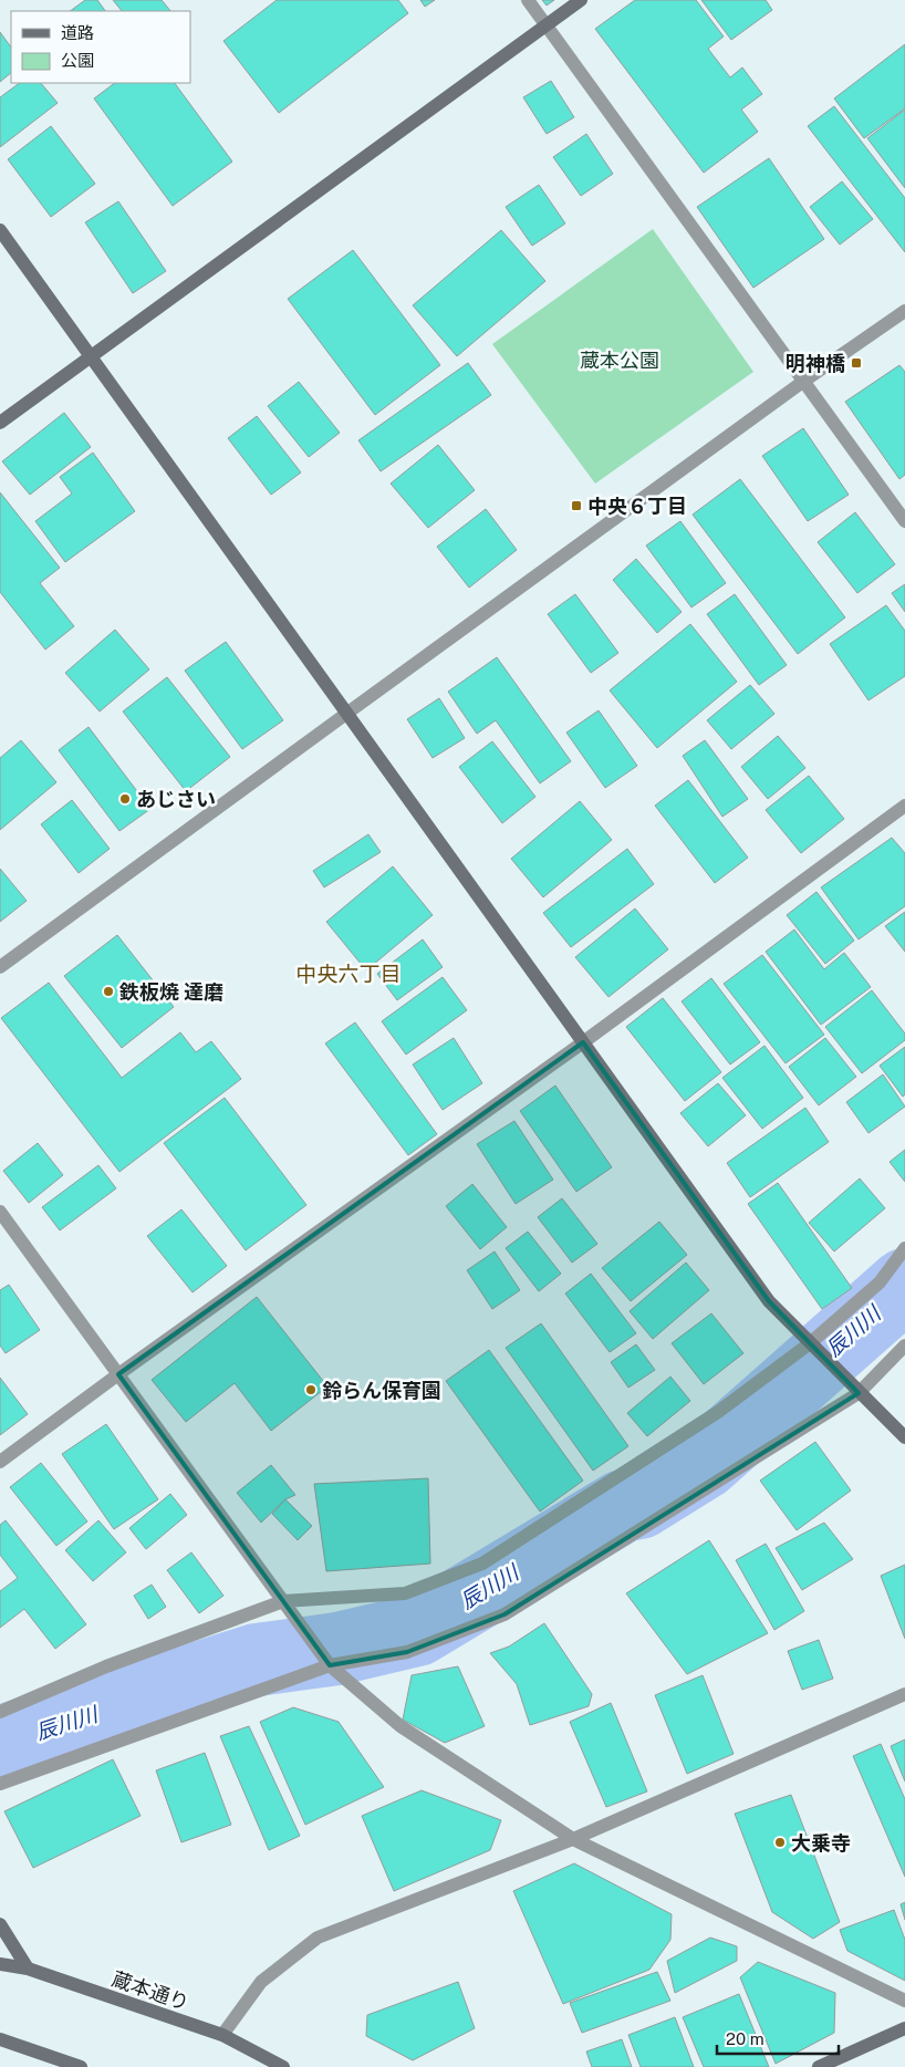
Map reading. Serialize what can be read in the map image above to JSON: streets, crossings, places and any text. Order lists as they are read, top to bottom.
{
  "streets": {
    "street": ["蔵本通り"]
  },
  "districts": ["中央六丁目"],
  "water": ["辰川川"],
  "parks": ["蔵本公園"],
  "places": {
    "transit": ["明神橋", "中央６丁目"],
    "other": [
      "あじさい",
      "鉄板焼 達磨",
      "鈴らん保育園",
      "大乗寺"
    ]
  },
  "legend": ["道路", "公園"],
  "scale_bar": "20 m"
}
